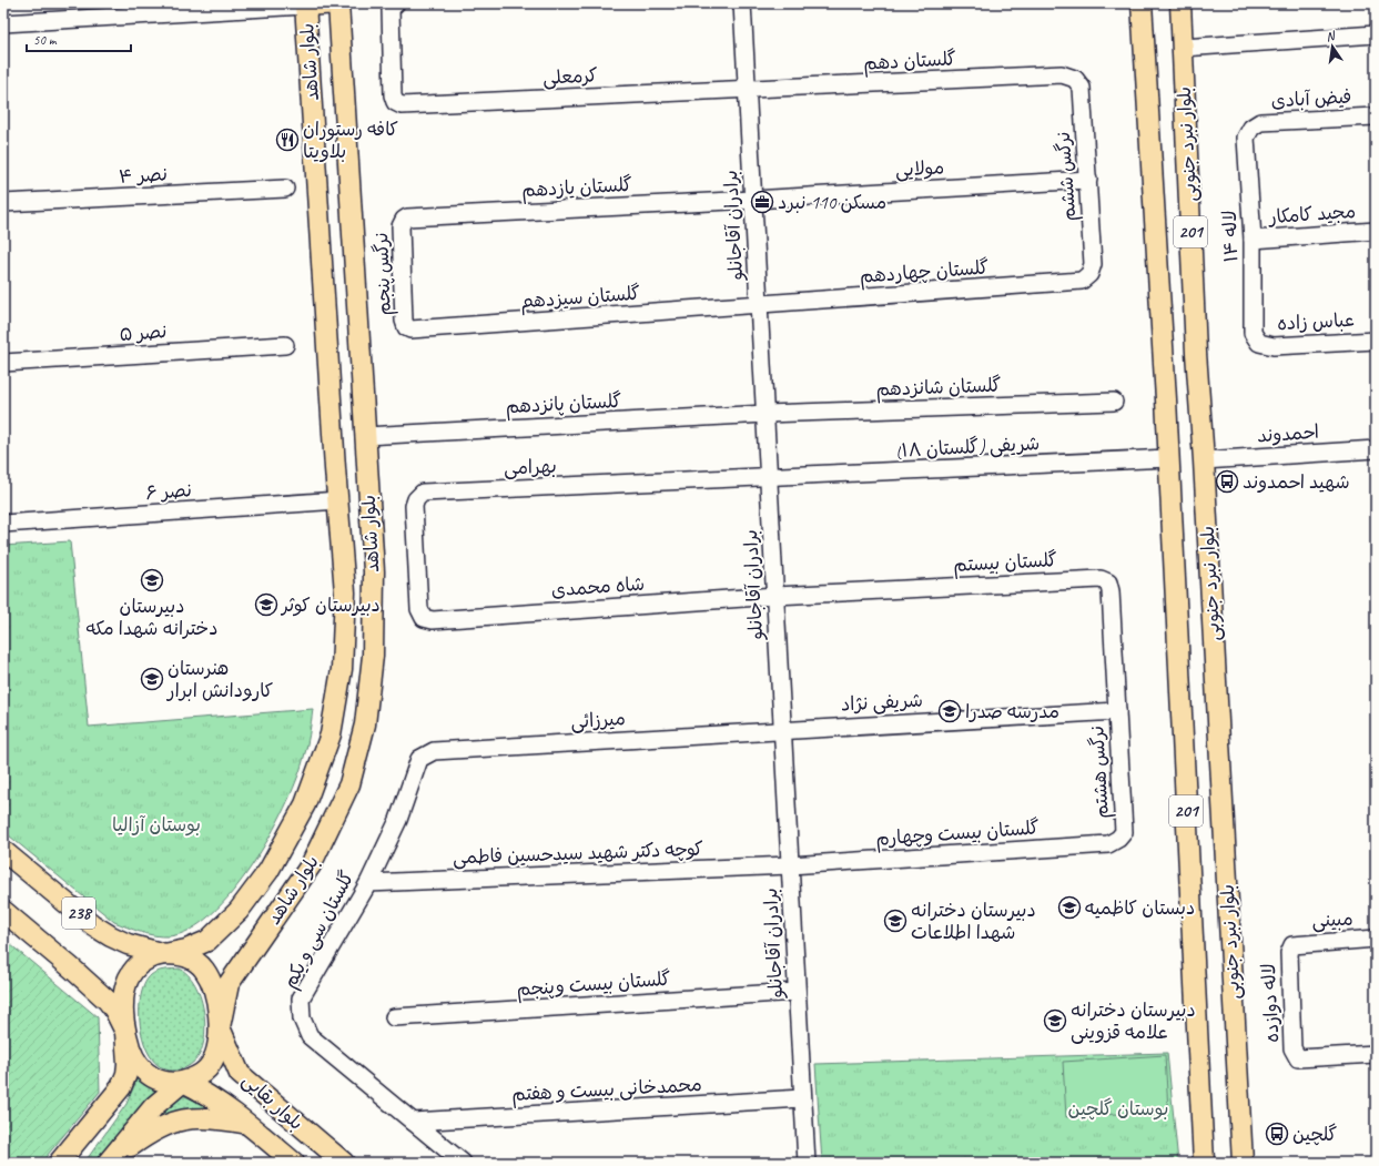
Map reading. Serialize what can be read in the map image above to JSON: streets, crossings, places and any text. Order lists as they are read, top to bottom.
{
  "streets": {
    "main road": [
      "بلوار شاهد",
      "بلوار نبرد جنوبی",
      "201",
      "238",
      "بلوار بقایی"
    ],
    "street": [
      "گلستان دهم",
      "کرمعلی",
      "فیض آبادی",
      "مولایی",
      "نصر ۴",
      "نرگس ششم",
      "گلستان یازدهم",
      "مجید کامکار",
      "برادران آقاجانلو",
      "لاله ۱۴",
      "گلستان چهاردهم",
      "نرگس پنجم",
      "گلستان سیزدهم",
      "عباس زاده",
      "نصر ۵",
      "گلستان شانزدهم",
      "گلستان پانزدهم",
      "احمدوند",
      "شریفی (گلستان ۱۸)",
      "بهرامی",
      "نصر ۶",
      "گلستان بیستم",
      "شاه محمدی",
      "شریفی نژاد",
      "میرزائی",
      "نرگس هشتم",
      "گلستان بیست وچهارم",
      "کوچه دکتر شهید سیدحسین فاطمی",
      "مبینی",
      "گلستان سی و یکم",
      "گلستان بیست وپنجم",
      "لاله دوازده",
      "محمدخانی بیست و هفتم"
    ]
  },
  "crossings": [
    ["گلستان دهم", "کرمعلی"],
    ["گلستان دهم", "نرگس ششم"],
    ["گلستان دهم", "برادران آقاجانلو"],
    ["بلوار شاهد", "گلستان پانزدهم"],
    ["بلوار شاهد", "نصر ۶"],
    ["بلوار شاهد", "238"],
    ["بلوار شاهد", "بلوار بقایی"],
    ["کرمعلی", "برادران آقاجانلو"],
    ["فیض آبادی", "لاله ۱۴"],
    ["بلوار نبرد جنوبی", "احمدوند"],
    ["بلوار نبرد جنوبی", "شریفی (گلستان ۱۸)"],
    ["مولایی", "نرگس ششم"],
    ["مولایی", "گلستان یازدهم"],
    ["مولایی", "برادران آقاجانلو"],
    ["نرگس ششم", "گلستان چهاردهم"],
    ["گلستان یازدهم", "برادران آقاجانلو"],
    ["گلستان یازدهم", "نرگس پنجم"],
    ["مجید کامکار", "لاله ۱۴"],
    ["برادران آقاجانلو", "گلستان چهاردهم"],
    ["برادران آقاجانلو", "گلستان سیزدهم"],
    ["برادران آقاجانلو", "گلستان شانزدهم"],
    ["برادران آقاجانلو", "گلستان پانزدهم"],
    ["برادران آقاجانلو", "شریفی (گلستان ۱۸)"],
    ["برادران آقاجانلو", "بهرامی"],
    ["برادران آقاجانلو", "گلستان بیستم"],
    ["برادران آقاجانلو", "شاه محمدی"],
    ["برادران آقاجانلو", "شریفی نژاد"],
    ["برادران آقاجانلو", "میرزائی"],
    ["برادران آقاجانلو", "گلستان بیست وچهارم"],
    ["برادران آقاجانلو", "کوچه دکتر شهید سیدحسین فاطمی"],
    ["برادران آقاجانلو", "گلستان بیست وپنجم"],
    ["برادران آقاجانلو", "محمدخانی بیست و هفتم"],
    ["لاله ۱۴", "عباس زاده"],
    ["گلستان چهاردهم", "گلستان سیزدهم"],
    ["نرگس پنجم", "گلستان سیزدهم"],
    ["گلستان شانزدهم", "گلستان پانزدهم"],
    ["شریفی (گلستان ۱۸)", "بهرامی"],
    ["بهرامی", "شاه محمدی"],
    ["گلستان بیستم", "شاه محمدی"],
    ["گلستان بیستم", "شریفی نژاد"],
    ["گلستان بیستم", "نرگس هشتم"],
    ["شریفی نژاد", "میرزائی"],
    ["شریفی نژاد", "نرگس هشتم"],
    ["میرزائی", "گلستان سی و یکم"],
    ["نرگس هشتم", "گلستان بیست وچهارم"],
    ["گلستان بیست وچهارم", "کوچه دکتر شهید سیدحسین فاطمی"],
    ["کوچه دکتر شهید سیدحسین فاطمی", "گلستان سی و یکم"],
    ["238", "بلوار بقایی"],
    ["مبینی", "لاله دوازده"],
    ["گلستان سی و یکم", "محمدخانی بیست و هفتم"]
  ],
  "parks": ["بوستان آزالیا", "بوستان گلچین"],
  "places": {
    "restaurant": ["کافه رستوران بلاویتا"],
    "office": ["مسکن 110 نبرد"],
    "bus stop": ["شهید احمدوند", "گلچین"],
    "school or university": [
      "دبیرستان دخترانه شهدا مکه",
      "دبیرستان کوثر",
      "هنرستان کارودانش ابرار",
      "مدرسه صدرا",
      "دبستان کاظمیه",
      "دبیرستان دخترانه شهدا اطلاعات",
      "دبیرستان دخترانه علامه قزوینی"
    ]
  },
  "scale_bar": "50 m",
  "north": "top"
}
